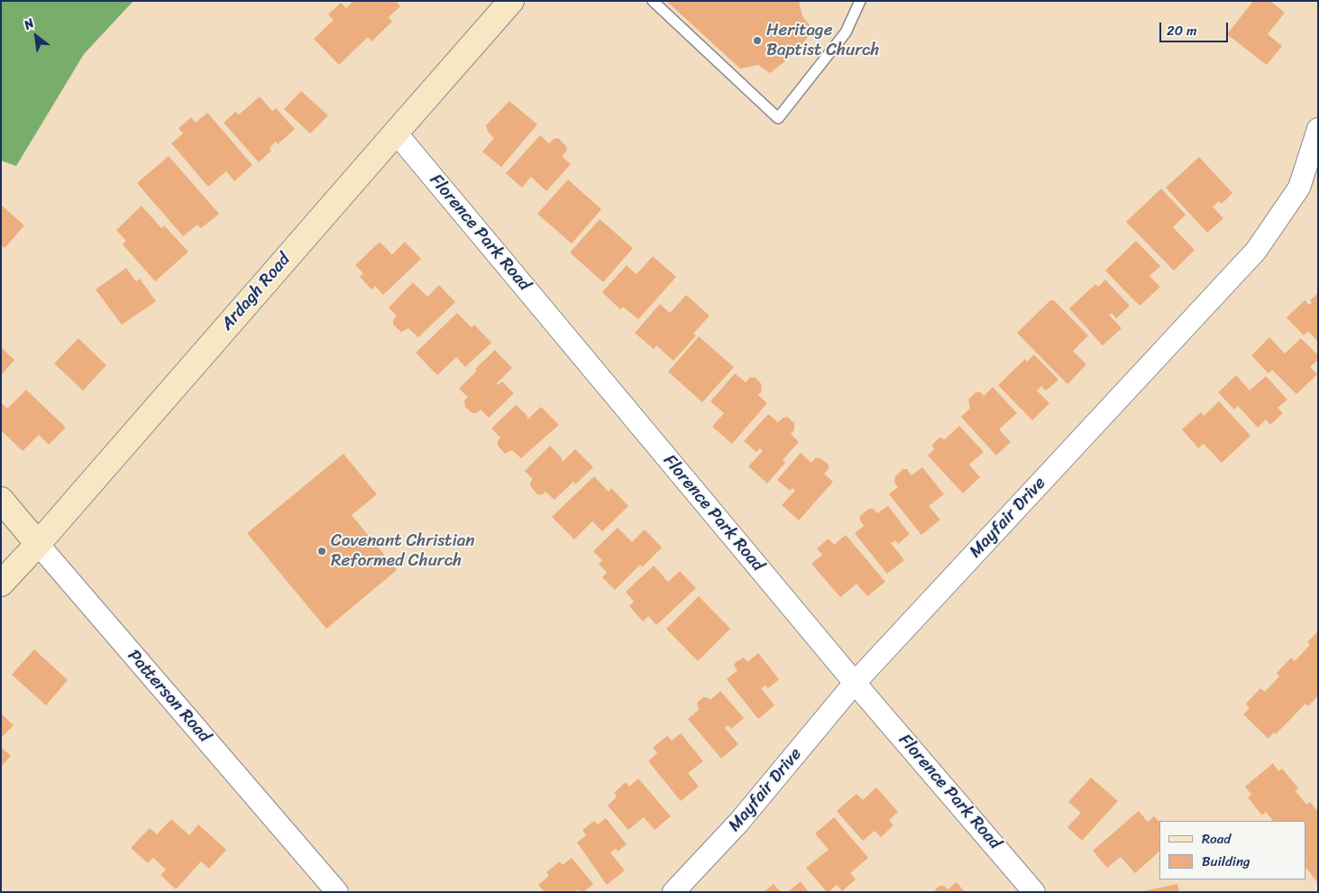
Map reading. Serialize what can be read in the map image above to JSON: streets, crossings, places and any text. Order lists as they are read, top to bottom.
{
  "streets": {
    "street": [
      "Florence Park Road",
      "Ardagh Road",
      "Mayfair Drive",
      "Patterson Road"
    ]
  },
  "crossings": [
    ["Florence Park Road", "Ardagh Road"],
    ["Florence Park Road", "Mayfair Drive"],
    ["Ardagh Road", "Patterson Road"]
  ],
  "places": ["Heritage Baptist Church", "Covenant Christian Reformed Church"],
  "legend": ["Road", "Building"],
  "scale_bar": "20 m",
  "north": "top left"
}
